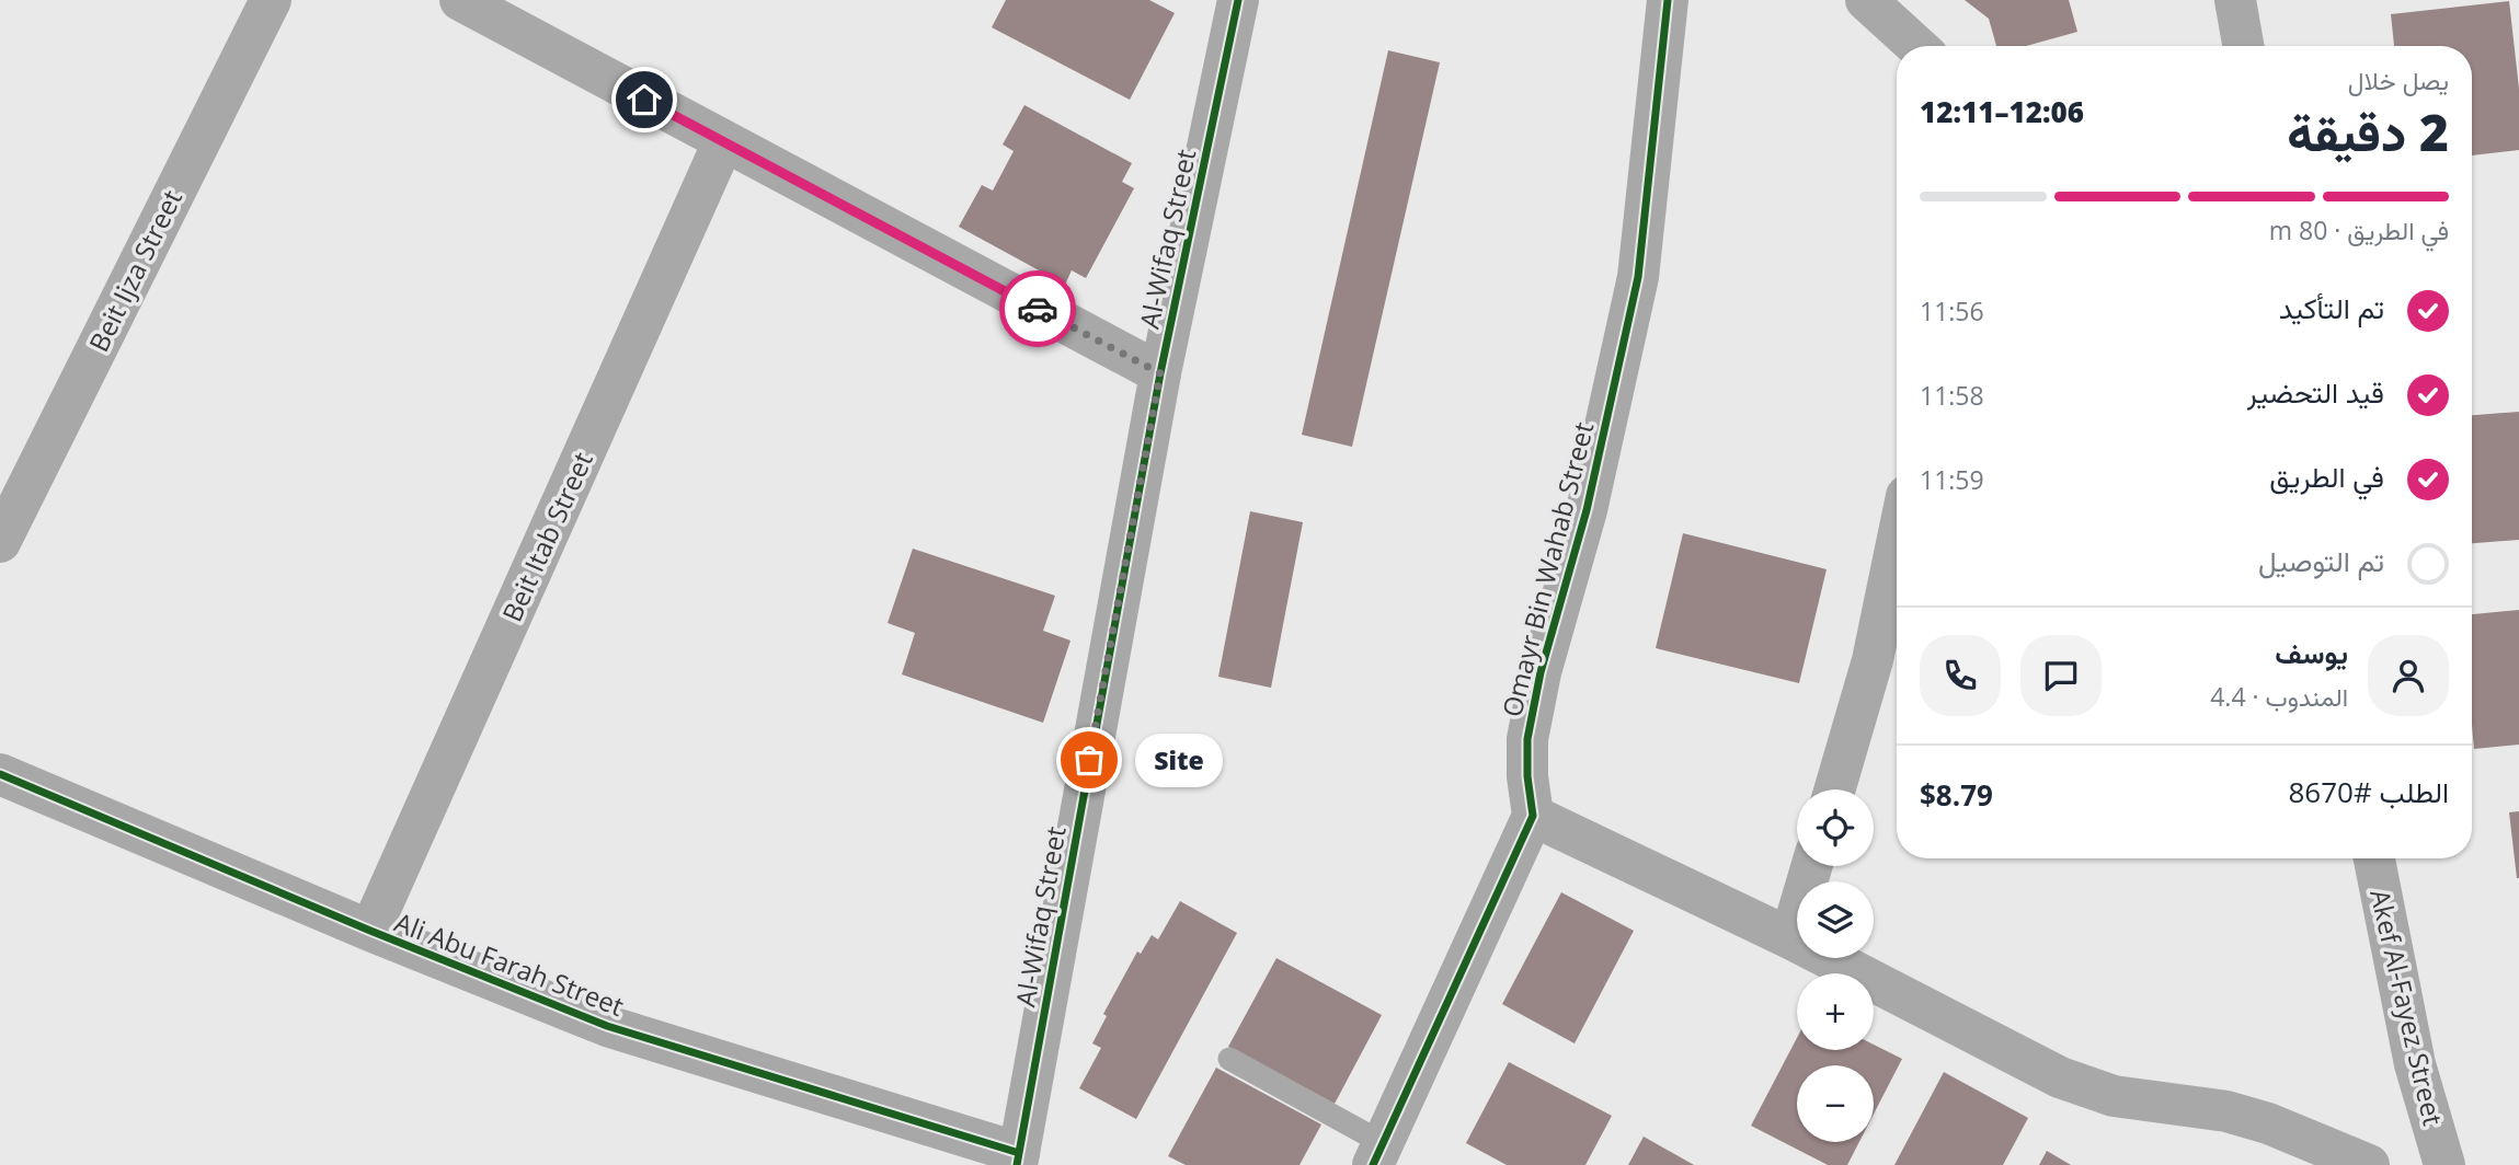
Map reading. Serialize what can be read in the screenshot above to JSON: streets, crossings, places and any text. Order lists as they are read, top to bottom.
{
  "streets": {
    "street": [
      "Al-Wifaq Street",
      "Beit Ijza Street",
      "Beit Itab Street",
      "Omayr Bin Wahab Street",
      "Ali Abu Farah Street",
      "Akef Al-Fayez Street"
    ]
  },
  "crossings": [
    ["Al-Wifaq Street", "Ali Abu Farah Street"],
    ["Beit Itab Street", "Ali Abu Farah Street"]
  ],
  "places": ["Site"],
  "page": {
    "heading": ["2 دقيقة", "يصل خلال", "12:06–12:11"],
    "panel": [
      "يوسف",
      "المندوب · 4.4",
      "الطلب #8670",
      "$8.79"
    ],
    "bar": "في الطريق · 80 m",
    "list": [
      ["تم التأكيد", "11:56"],
      ["قيد التحضير", "11:58"],
      ["في الطريق", "11:59"],
      "تم التوصيل"
    ],
    "bubble": "Site",
    "map_buttons": ["+", "−"]
  }
}
